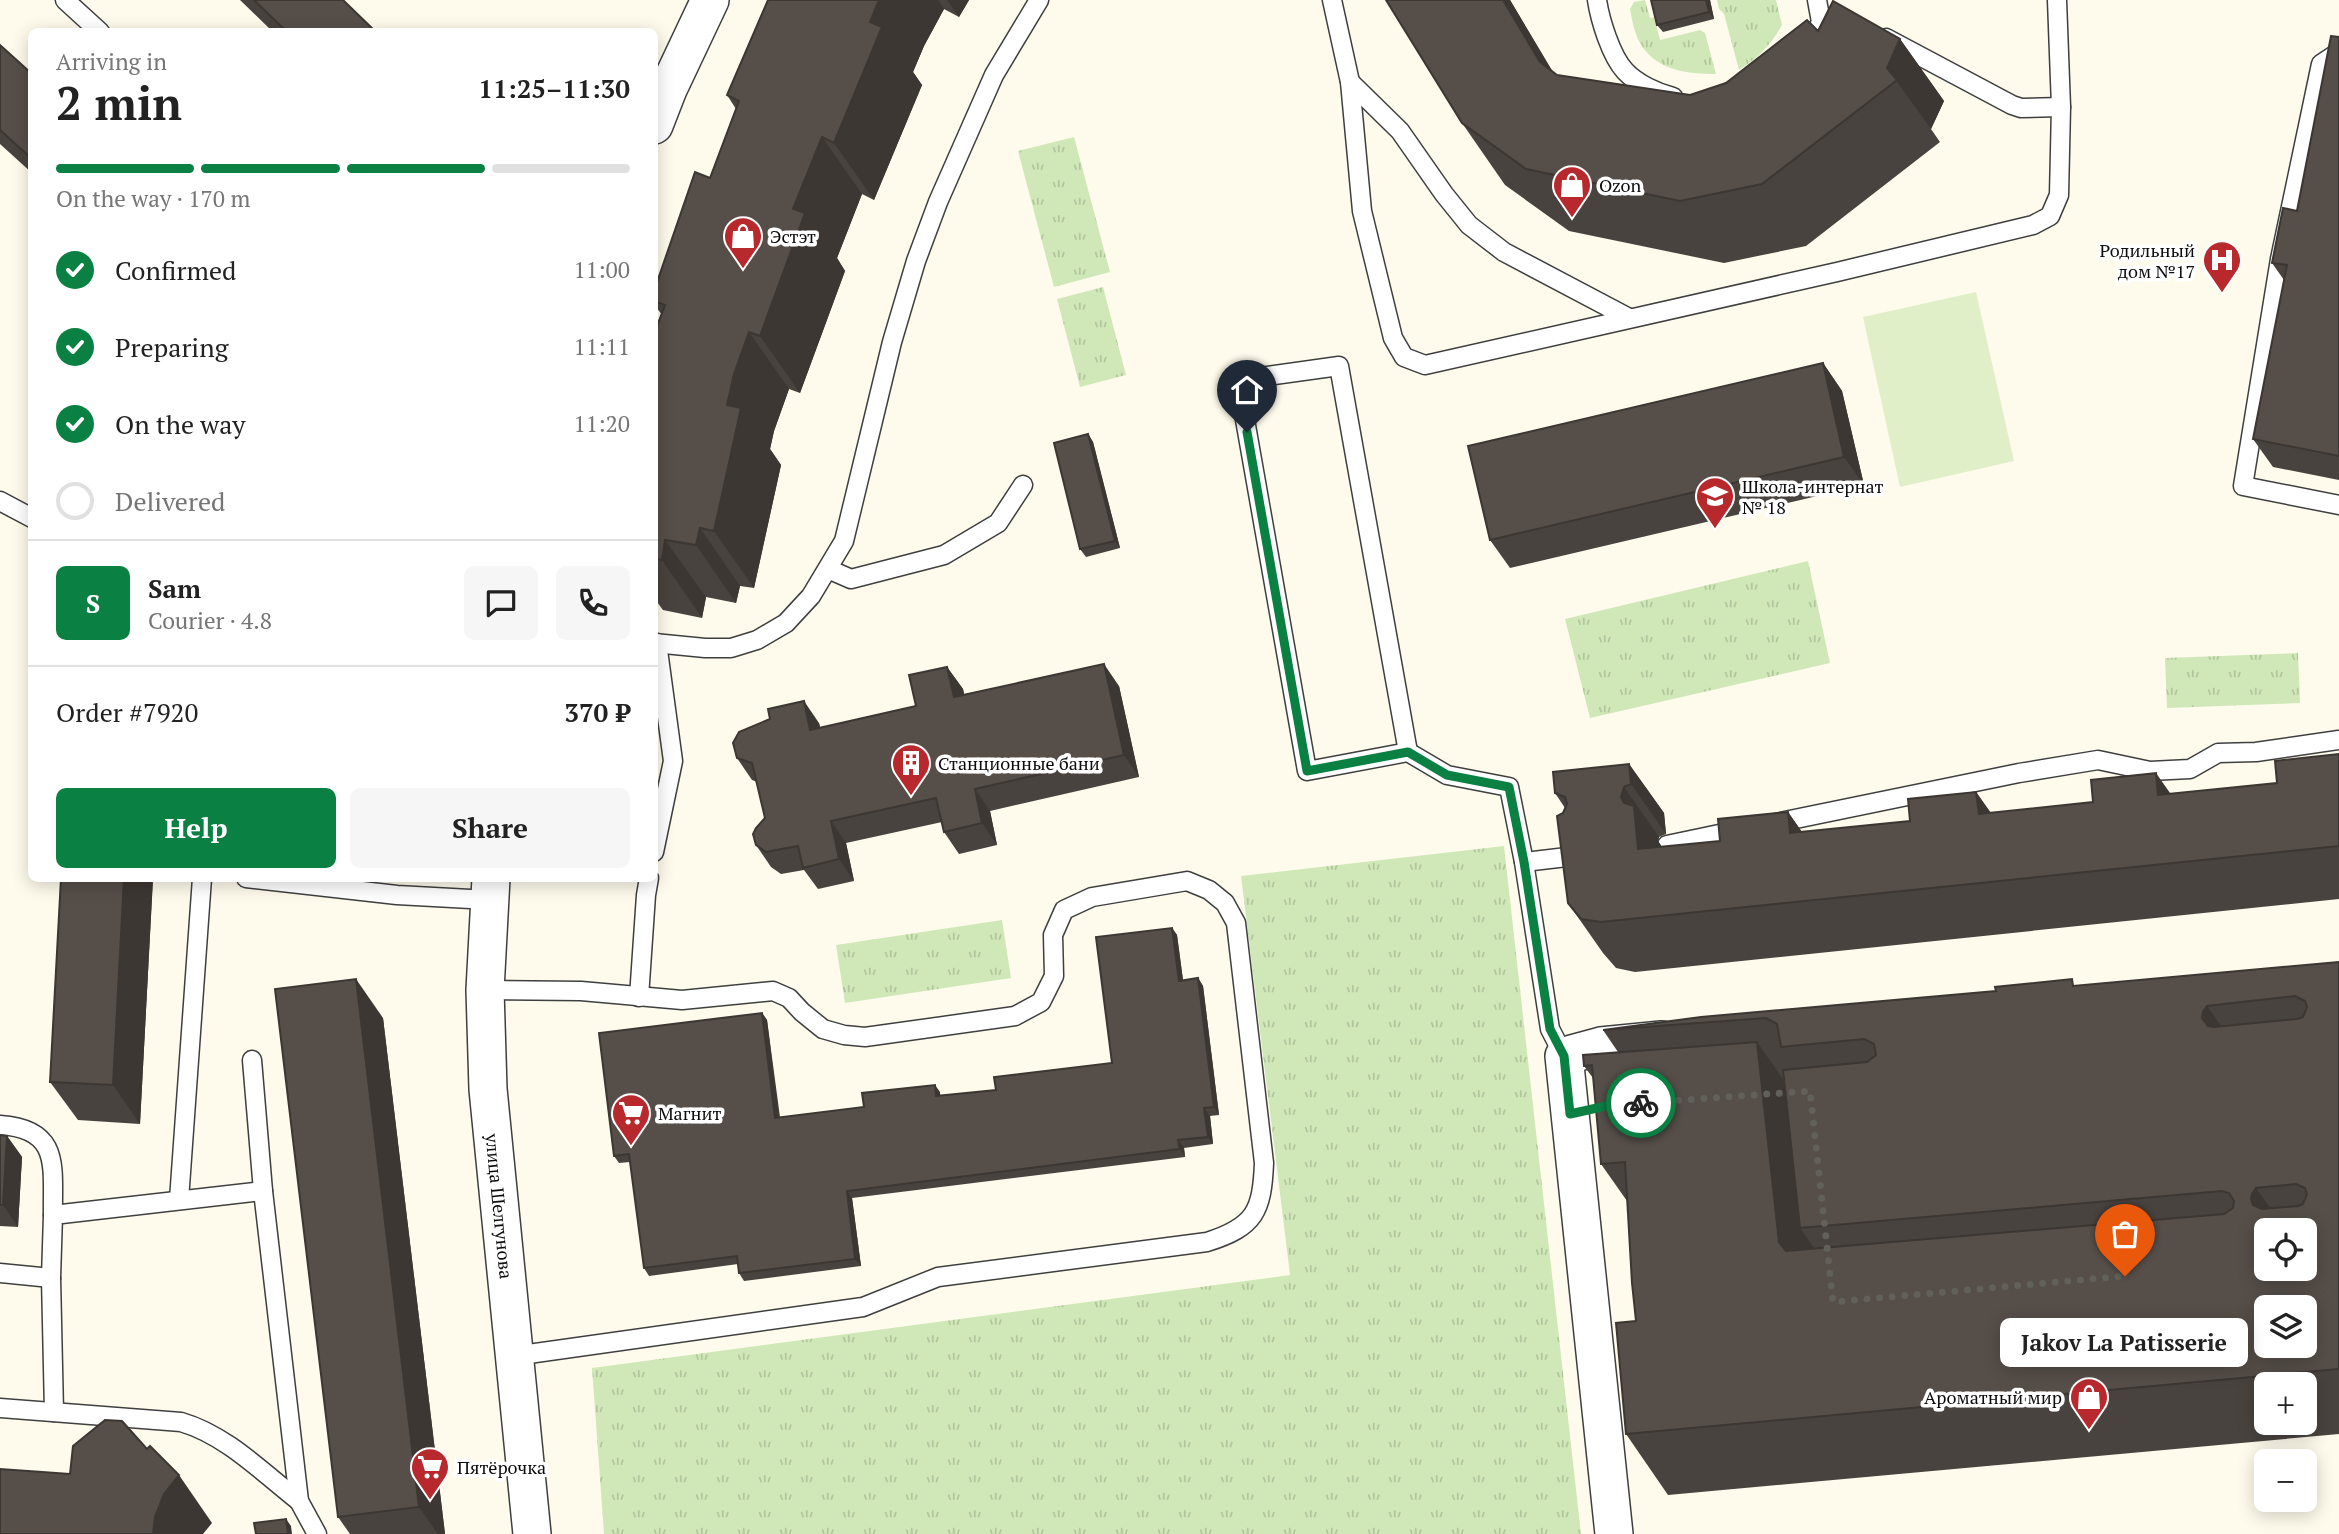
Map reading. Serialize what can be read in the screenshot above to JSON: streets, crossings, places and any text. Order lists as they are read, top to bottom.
{
  "streets": {
    "street": ["улица Шелгунова"]
  },
  "places": {
    "shop": ["Ozon", "Эстэт", "Ароматный мир"],
    "hospital": ["Родильный дом №17"],
    "school or university": ["Школа-интернат № 18"],
    "building": ["Станционные бани"],
    "supermarket": ["Магнит", "Пятёрочка"],
    "other": ["Jakov La Patisserie"]
  },
  "page": {
    "heading": ["2 min", "Arriving in", "11:25–11:30"],
    "panel": [
      "Sam",
      "Courier · 4.8",
      "Order #7920",
      "370 ₽"
    ],
    "bar": "On the way · 170 m",
    "list": [
      ["Confirmed", "11:00"],
      ["Preparing", "11:11"],
      ["On the way", "11:20"],
      "Delivered"
    ],
    "round": "S",
    "buttons": ["Help", "Share"],
    "map_buttons": ["+", "−"],
    "bubble": "Jakov La Patisserie"
  }
}
